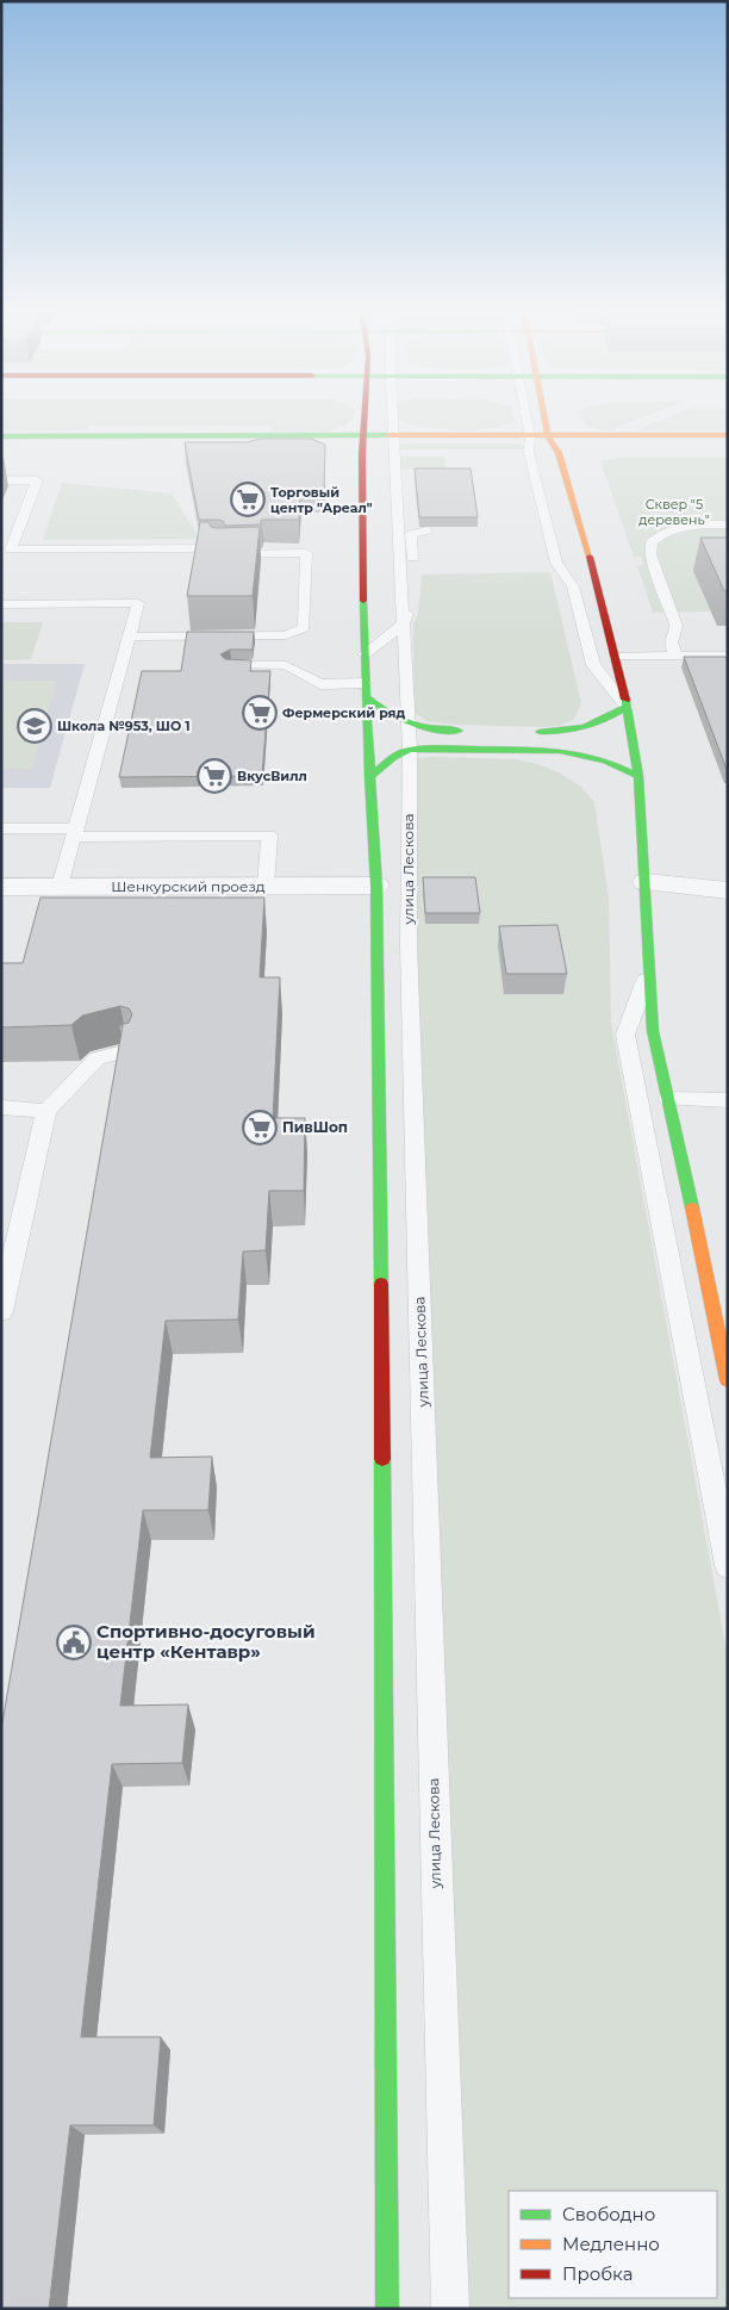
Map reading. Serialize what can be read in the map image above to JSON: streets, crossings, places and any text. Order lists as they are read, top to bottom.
{
  "streets": {
    "street": ["Шенкурский проезд"],
    "lane": ["улица Лескова"]
  },
  "parks": ["Сквер \"5 деревень\""],
  "places": {
    "supermarket": [
      "Торговый центр \"Ареал\"",
      "Фермерский ряд",
      "ВкусВилл",
      "ПивШоп"
    ],
    "school or university": ["Школа №953, ШО 1"],
    "public building": ["Спортивно-досуговый центр «Кентавр»"]
  },
  "legend": ["Свободно", "Медленно", "Пробка"]
}
